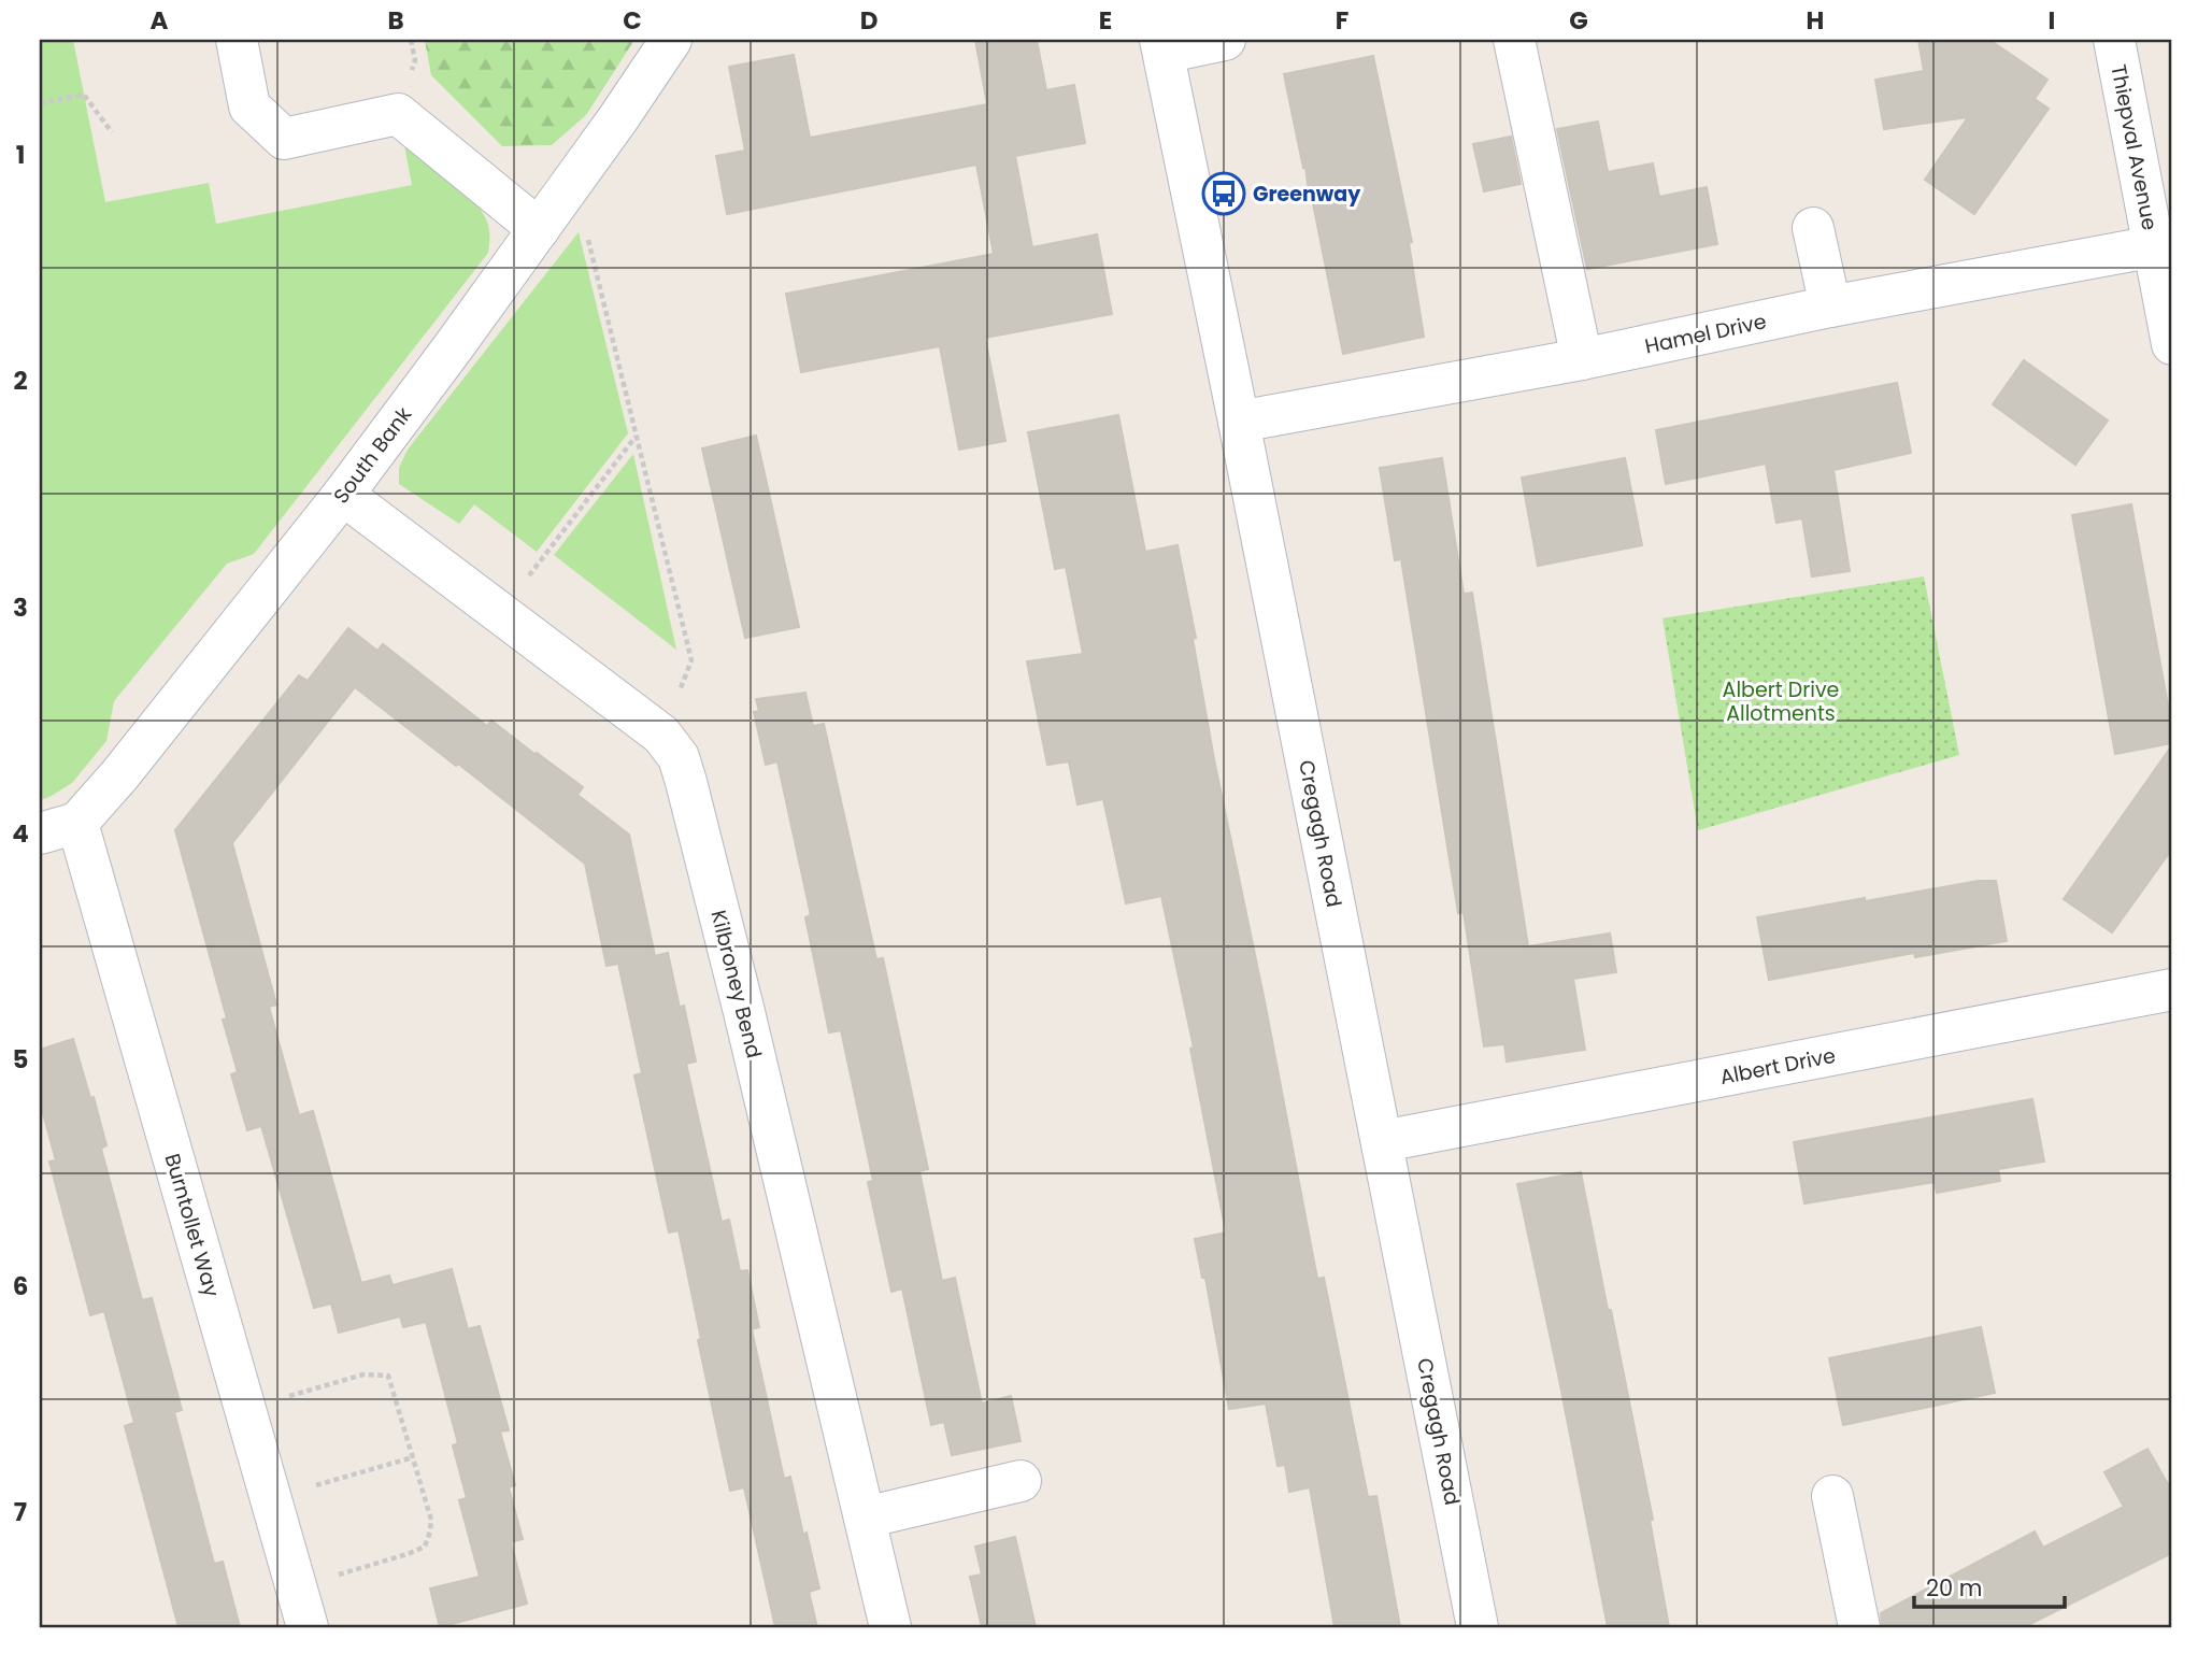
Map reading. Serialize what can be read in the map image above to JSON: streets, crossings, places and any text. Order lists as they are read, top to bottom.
{
  "streets": {
    "street": [
      "Thiepval Avenue",
      "Hamel Drive",
      "South Bank",
      "Cregagh Road",
      "Kilbroney Bend",
      "Albert Drive",
      "Burntollet Way"
    ]
  },
  "crossings": [
    ["Thiepval Avenue", "Hamel Drive"],
    ["Hamel Drive", "Cregagh Road"],
    ["South Bank", "Kilbroney Bend"],
    ["South Bank", "Burntollet Way"],
    ["Cregagh Road", "Albert Drive"]
  ],
  "parks": ["Albert Drive Allotments"],
  "places": {
    "bus stop": ["Greenway"]
  },
  "scale_bar": "20 m",
  "grid": {
    "columns": [
      "A",
      "B",
      "C",
      "D",
      "E",
      "F",
      "G",
      "H",
      "I"
    ],
    "rows": [
      "1",
      "2",
      "3",
      "4",
      "5",
      "6",
      "7"
    ]
  }
}
